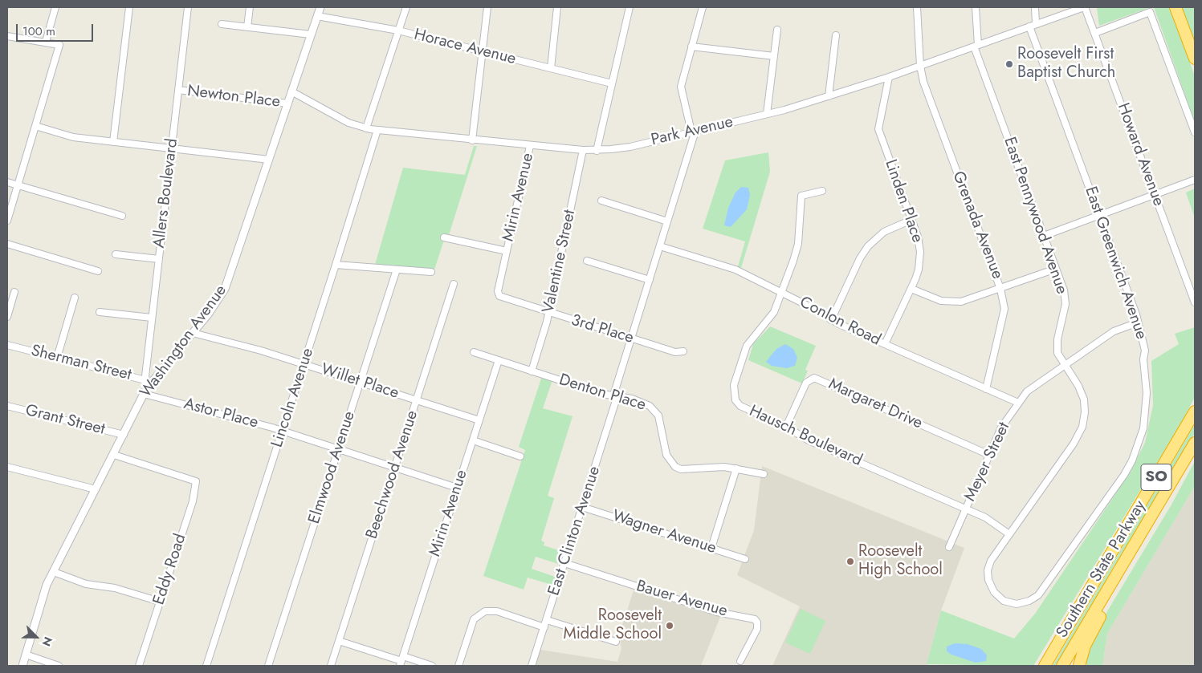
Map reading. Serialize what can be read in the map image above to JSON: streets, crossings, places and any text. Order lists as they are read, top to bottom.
{
  "streets": {
    "highway": ["SO", "Southern State Parkway"],
    "street": [
      "Horace Avenue",
      "Newton Place",
      "Park Avenue",
      "Howard Avenue",
      "Allers Boulevard",
      "Mirin Avenue",
      "Linden Place",
      "East Pennywood Avenue",
      "Grenada Avenue",
      "Valentine Street",
      "East Greenwich Avenue",
      "Conlon Road",
      "3rd Place",
      "Washington Avenue",
      "Sherman Street",
      "Willet Place",
      "Denton Place",
      "Lincoln Avenue",
      "Margaret Drive",
      "Astor Place",
      "Grant Street",
      "Hausch Boulevard",
      "Meyer Street",
      "Elmwood Avenue",
      "Beechwood Avenue",
      "East Clinton Avenue",
      "Wagner Avenue",
      "Eddy Road",
      "Bauer Avenue"
    ]
  },
  "crossings": [
    ["Horace Avenue", "Washington Avenue"],
    ["Newton Place", "Allers Boulevard"],
    ["Newton Place", "Washington Avenue"],
    ["Park Avenue", "Howard Avenue"],
    ["Park Avenue", "Mirin Avenue"],
    ["Park Avenue", "Linden Place"],
    ["Park Avenue", "East Pennywood Avenue"],
    ["Park Avenue", "Grenada Avenue"],
    ["Park Avenue", "Valentine Street"],
    ["Park Avenue", "East Greenwich Avenue"],
    ["Park Avenue", "Washington Avenue"],
    ["Park Avenue", "Lincoln Avenue"],
    ["Allers Boulevard", "Sherman Street"],
    ["Mirin Avenue", "3rd Place"],
    ["Mirin Avenue", "Willet Place"],
    ["Mirin Avenue", "Denton Place"],
    ["Mirin Avenue", "Astor Place"],
    ["Linden Place", "Conlon Road"],
    ["East Pennywood Avenue", "East Greenwich Avenue"],
    ["East Pennywood Avenue", "Hausch Boulevard"],
    ["East Pennywood Avenue", "Meyer Street"],
    ["Grenada Avenue", "Conlon Road"],
    ["Valentine Street", "3rd Place"],
    ["Valentine Street", "Denton Place"],
    ["East Greenwich Avenue", "Meyer Street"],
    ["Conlon Road", "Hausch Boulevard"],
    ["Conlon Road", "Meyer Street"],
    ["3rd Place", "East Clinton Avenue"],
    ["Washington Avenue", "Sherman Street"],
    ["Washington Avenue", "Willet Place"],
    ["Washington Avenue", "Astor Place"],
    ["Washington Avenue", "Grant Street"],
    ["Washington Avenue", "Eddy Road"],
    ["Sherman Street", "Astor Place"],
    ["Willet Place", "Lincoln Avenue"],
    ["Willet Place", "Elmwood Avenue"],
    ["Willet Place", "Beechwood Avenue"],
    ["Denton Place", "East Clinton Avenue"],
    ["Lincoln Avenue", "Astor Place"],
    ["Margaret Drive", "Hausch Boulevard"],
    ["Margaret Drive", "Meyer Street"],
    ["Astor Place", "Elmwood Avenue"],
    ["Astor Place", "Beechwood Avenue"],
    ["Hausch Boulevard", "Meyer Street"],
    ["East Clinton Avenue", "Wagner Avenue"],
    ["East Clinton Avenue", "Bauer Avenue"]
  ],
  "places": ["Roosevelt First Baptist Church", "Roosevelt High School", "Roosevelt Middle School"],
  "scale_bar": "100 m",
  "north": "bottom right"
}
